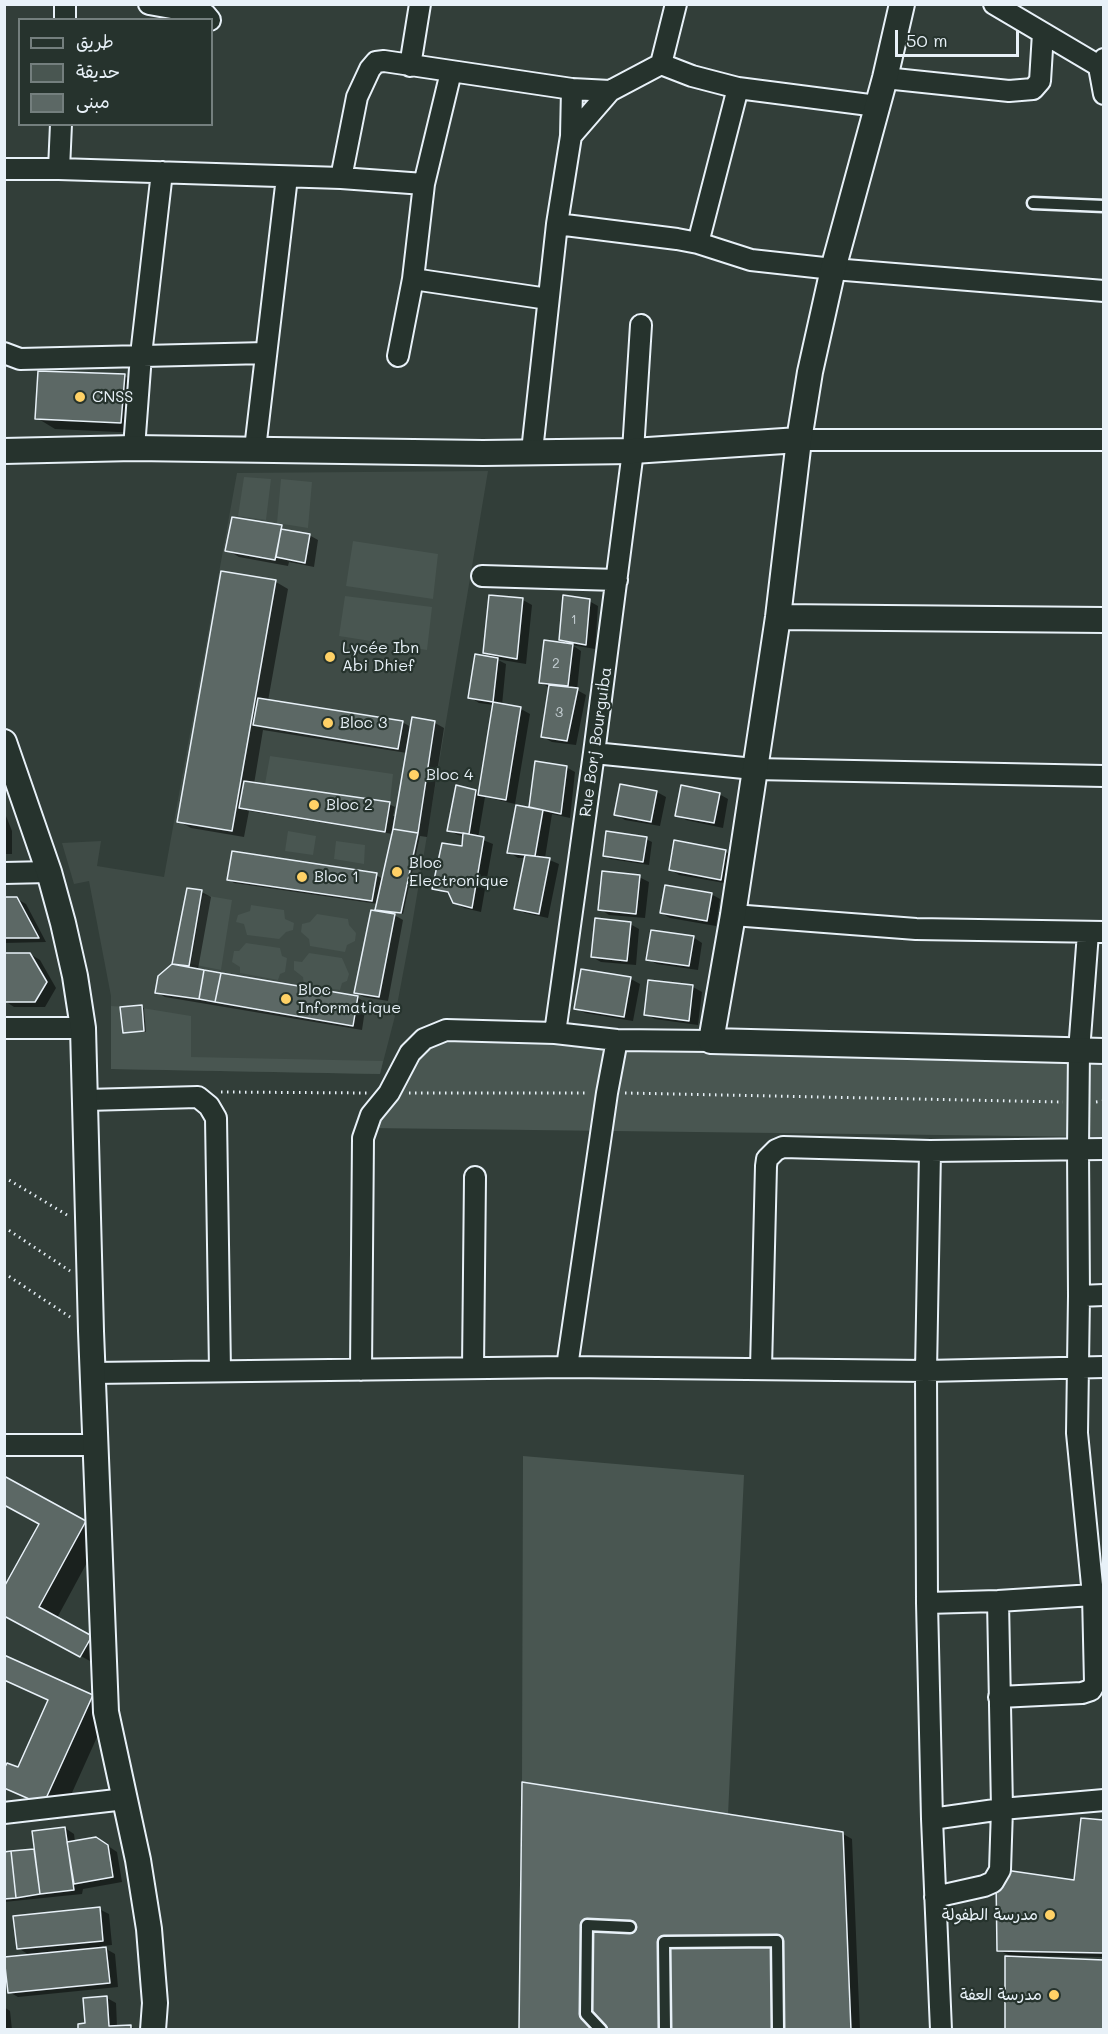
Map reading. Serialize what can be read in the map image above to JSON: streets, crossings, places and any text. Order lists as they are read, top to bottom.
{
  "streets": {
    "street": ["Rue Borj Bourguiba"]
  },
  "places": [
    "CNSS",
    "Lycée Ibn Abi Dhief",
    "Bloc 3",
    "Bloc 4",
    "Bloc 2",
    "Bloc Electronique",
    "Bloc 1",
    "Bloc Informatique",
    "مدرسة الطفولة",
    "مدرسة العفة"
  ],
  "house_numbers": ["1", "2", "3"],
  "legend": ["طريق", "حديقة", "مبنى"],
  "scale_bar": "50 m"
}
